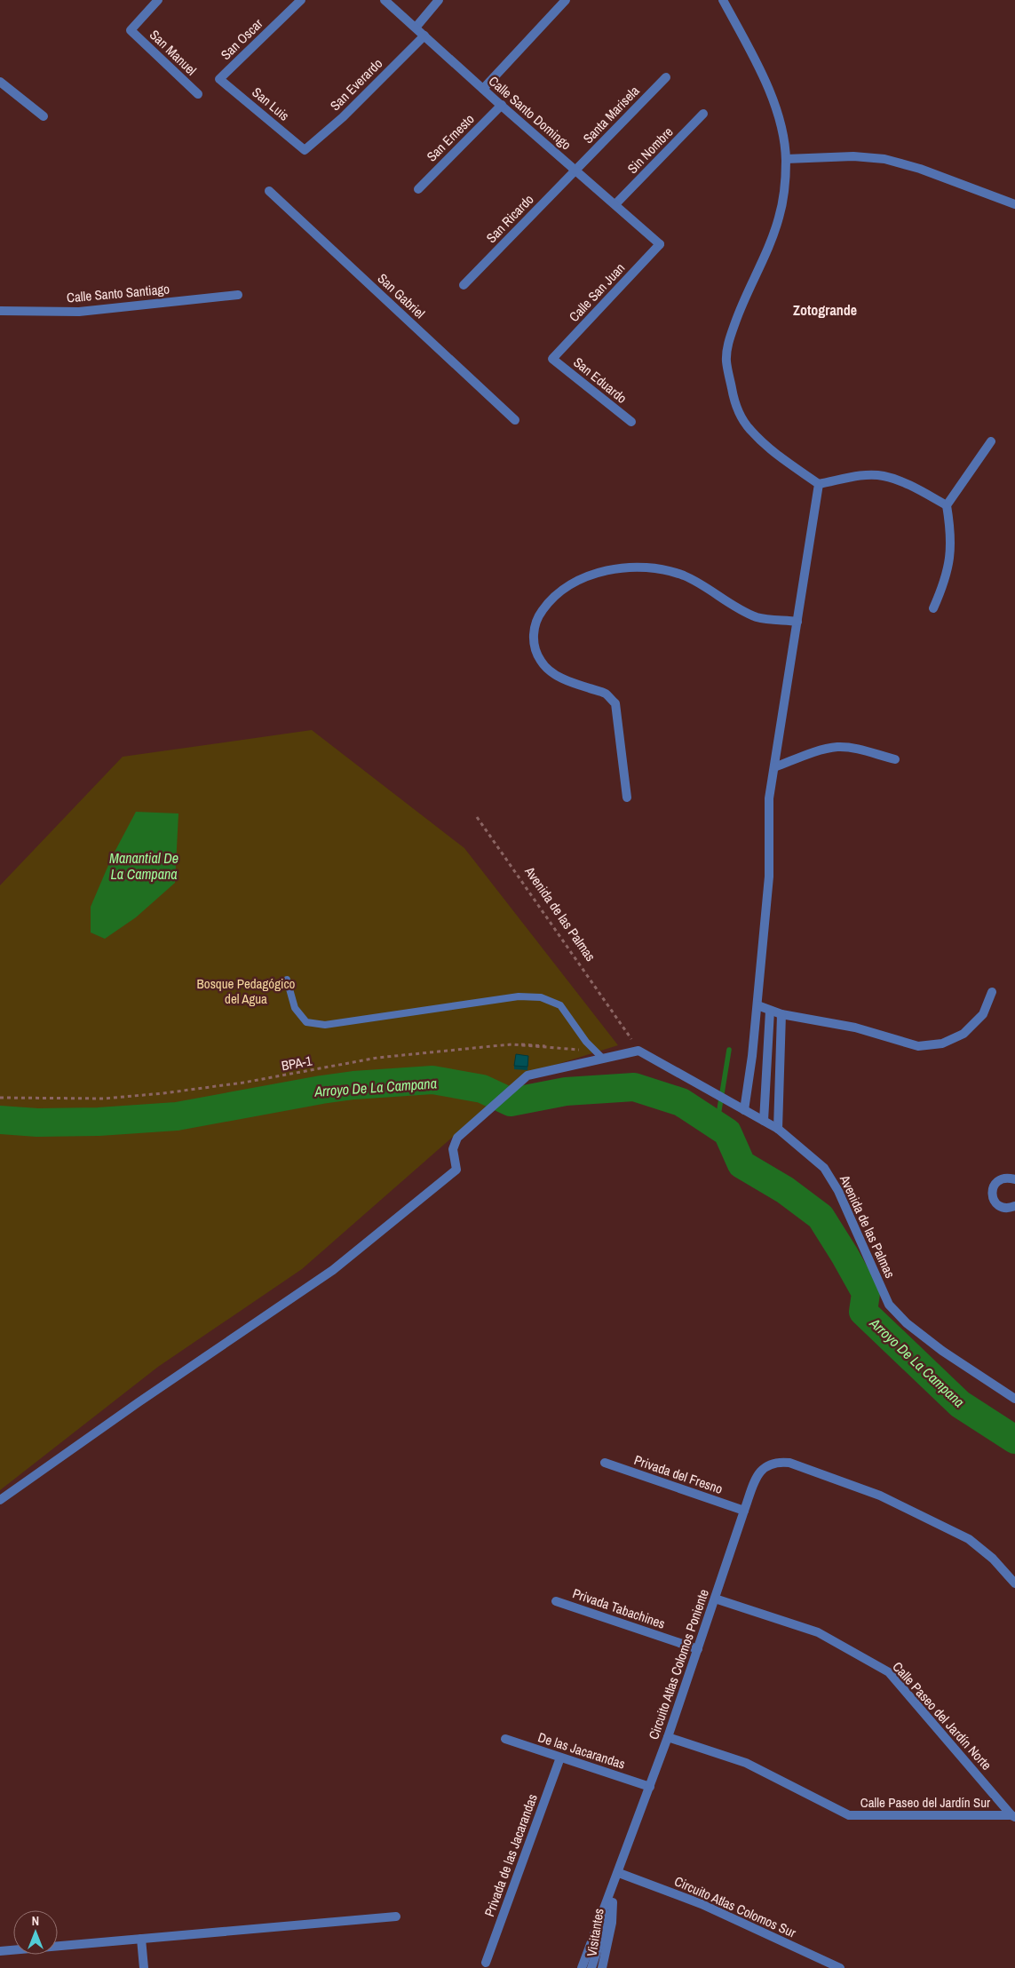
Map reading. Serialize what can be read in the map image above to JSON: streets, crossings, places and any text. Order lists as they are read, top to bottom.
{
  "streets": {
    "street": [
      "San Oscar",
      "San Manuel",
      "San Everardo",
      "San Luis",
      "Calle Santo Domingo",
      "Santa Marisela",
      "San Ernesto",
      "Sin Nombre",
      "San Ricardo",
      "Calle San Juan",
      "Calle Santo Santiago",
      "San Gabriel",
      "San Eduardo",
      "Avenida de las Palmas",
      "Privada del Fresno",
      "Privada Tabachines",
      "Circuito Atlas Colomos Poniente",
      "Calle Paseo del Jardín Norte",
      "De las Jacarandas",
      "Calle Paseo del Jardín Sur",
      "Privada de las Jacarandas",
      "Circuito Atlas Colomos Sur",
      "Visitantes"
    ]
  },
  "crossings": [
    ["San Oscar", "San Luis"],
    ["San Everardo", "San Luis"],
    ["San Everardo", "Calle Santo Domingo"],
    ["Calle Santo Domingo", "Santa Marisela"],
    ["Calle Santo Domingo", "San Ernesto"],
    ["Calle Santo Domingo", "Sin Nombre"],
    ["Calle Santo Domingo", "San Ricardo"],
    ["Calle Santo Domingo", "Calle San Juan"],
    ["Santa Marisela", "San Ricardo"],
    ["Calle San Juan", "San Eduardo"],
    ["Privada del Fresno", "Circuito Atlas Colomos Poniente"],
    ["Privada Tabachines", "Circuito Atlas Colomos Poniente"],
    ["Circuito Atlas Colomos Poniente", "Calle Paseo del Jardín Norte"],
    ["Circuito Atlas Colomos Poniente", "De las Jacarandas"],
    ["Circuito Atlas Colomos Poniente", "Calle Paseo del Jardín Sur"],
    ["Circuito Atlas Colomos Poniente", "Circuito Atlas Colomos Sur"],
    ["Calle Paseo del Jardín Norte", "Calle Paseo del Jardín Sur"],
    ["De las Jacarandas", "Privada de las Jacarandas"]
  ],
  "districts": ["Zotogrande"],
  "water": ["Manantial De La Campana", "Arroyo De La Campana"],
  "parks": ["Bosque Pedagógico del Agua"],
  "north": "top"
}
